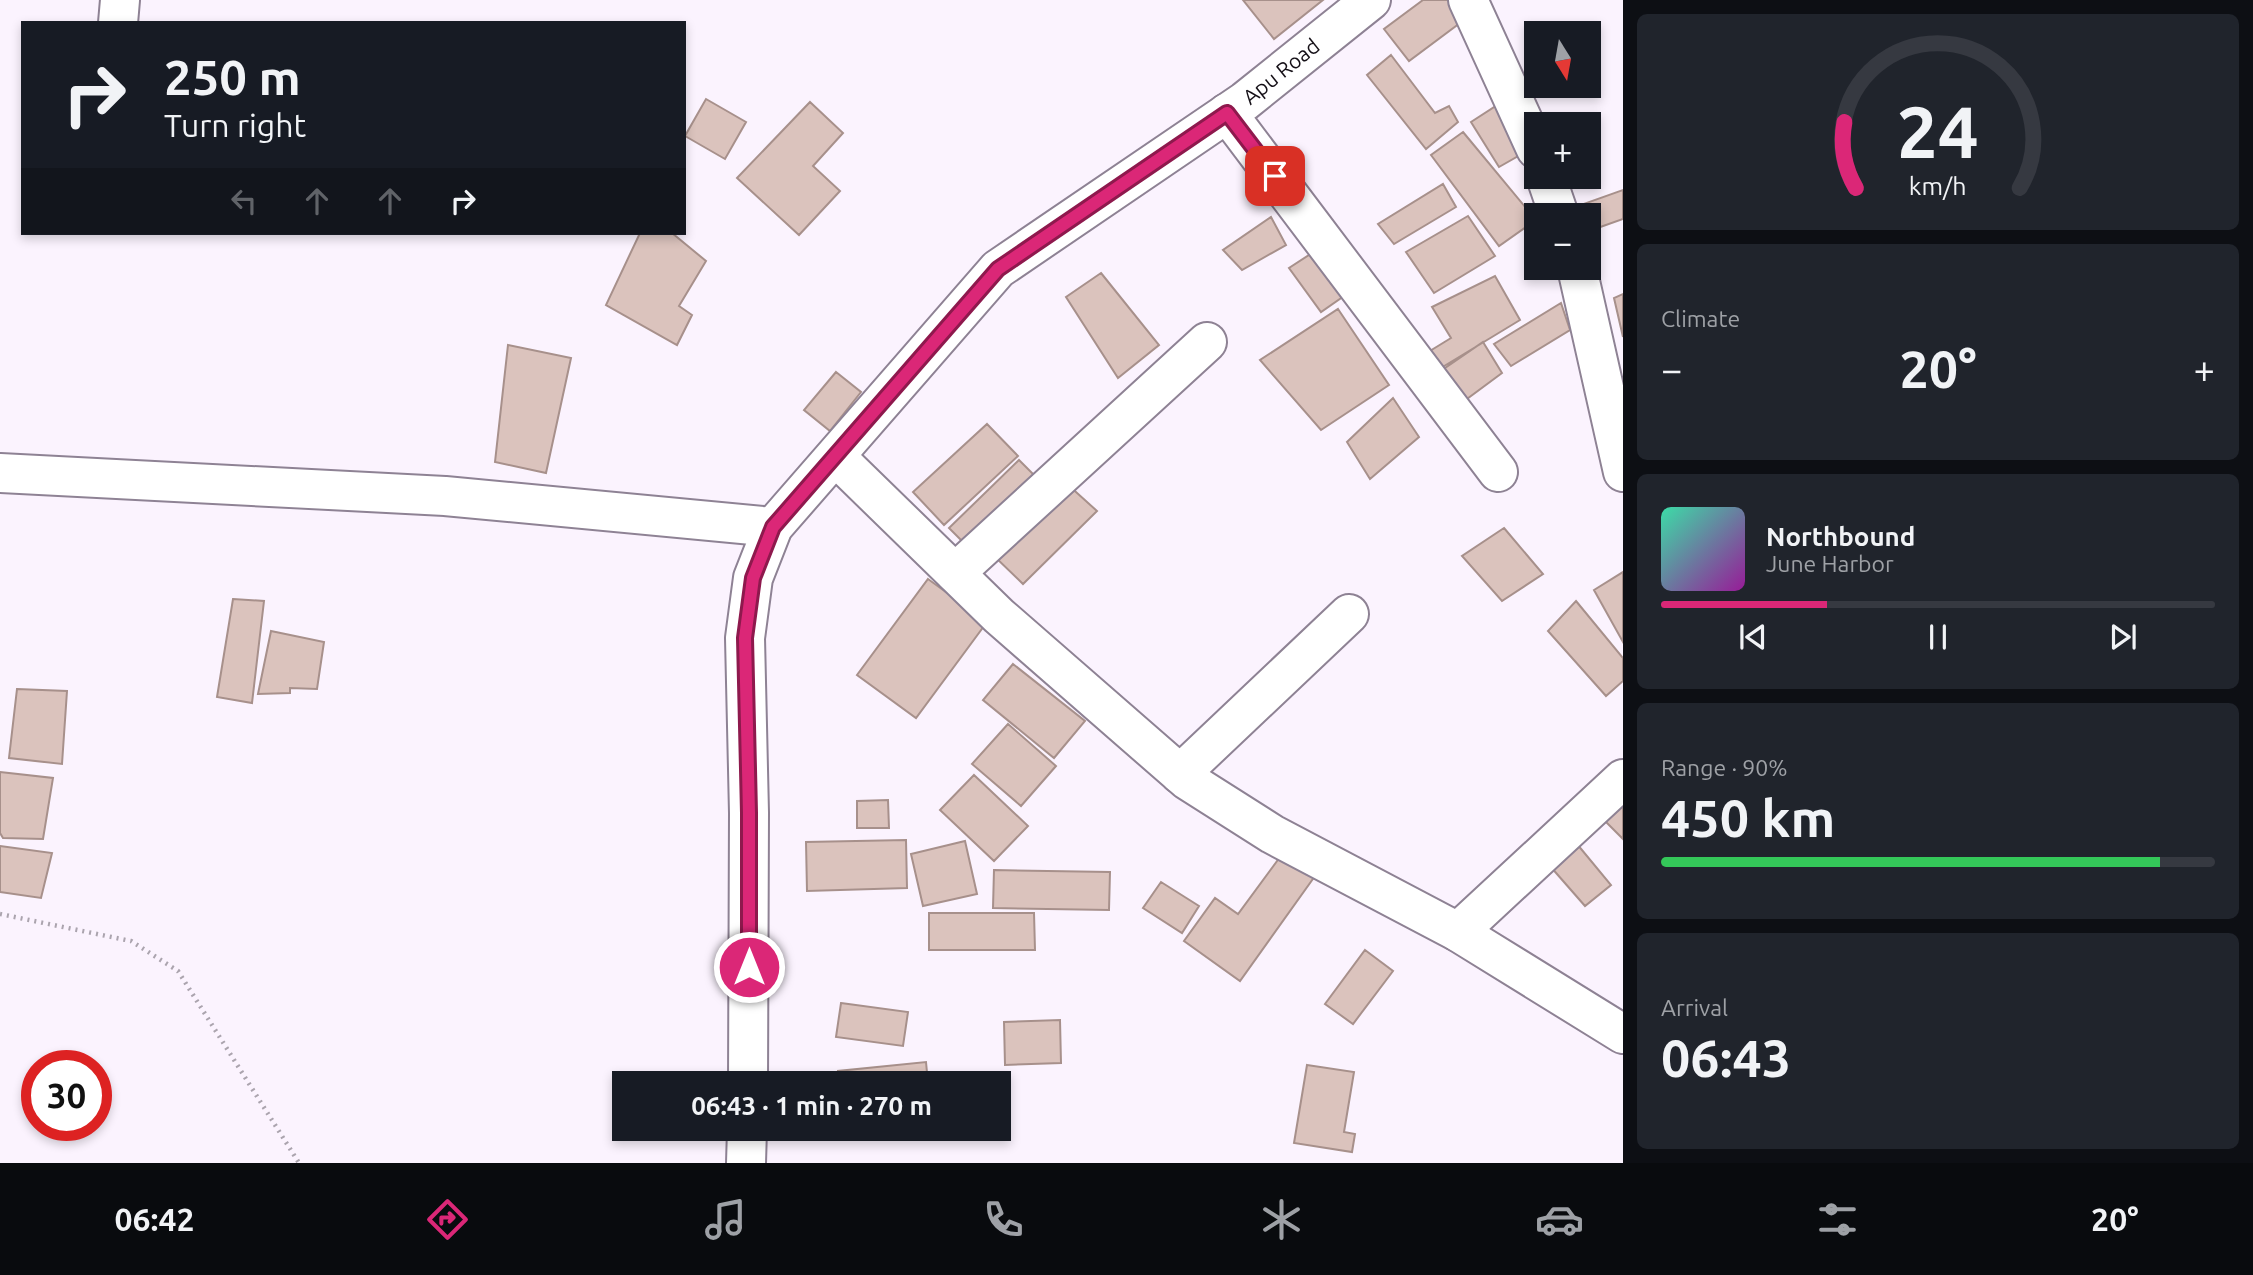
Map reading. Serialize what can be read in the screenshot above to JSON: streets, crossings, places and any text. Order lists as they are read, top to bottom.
{
  "streets": {
    "street": ["Apu Road"]
  },
  "north": "bottom",
  "page": {
    "map_buttons": ["+", "−"],
    "turn": ["250 m", "Turn right"],
    "tile": [
      "Climate",
      ["Range · 90%", "450 km"],
      ["Arrival", "06:43"]
    ],
    "heat": ["−", "20°", "+"],
    "song": ["Northbound", "June Harbor"],
    "limit": "30",
    "trip": "06:43 · 1 min · 270 m",
    "tabs": ["06:42", "20°"],
    "gauge": ["24", "km/h"]
  }
}
